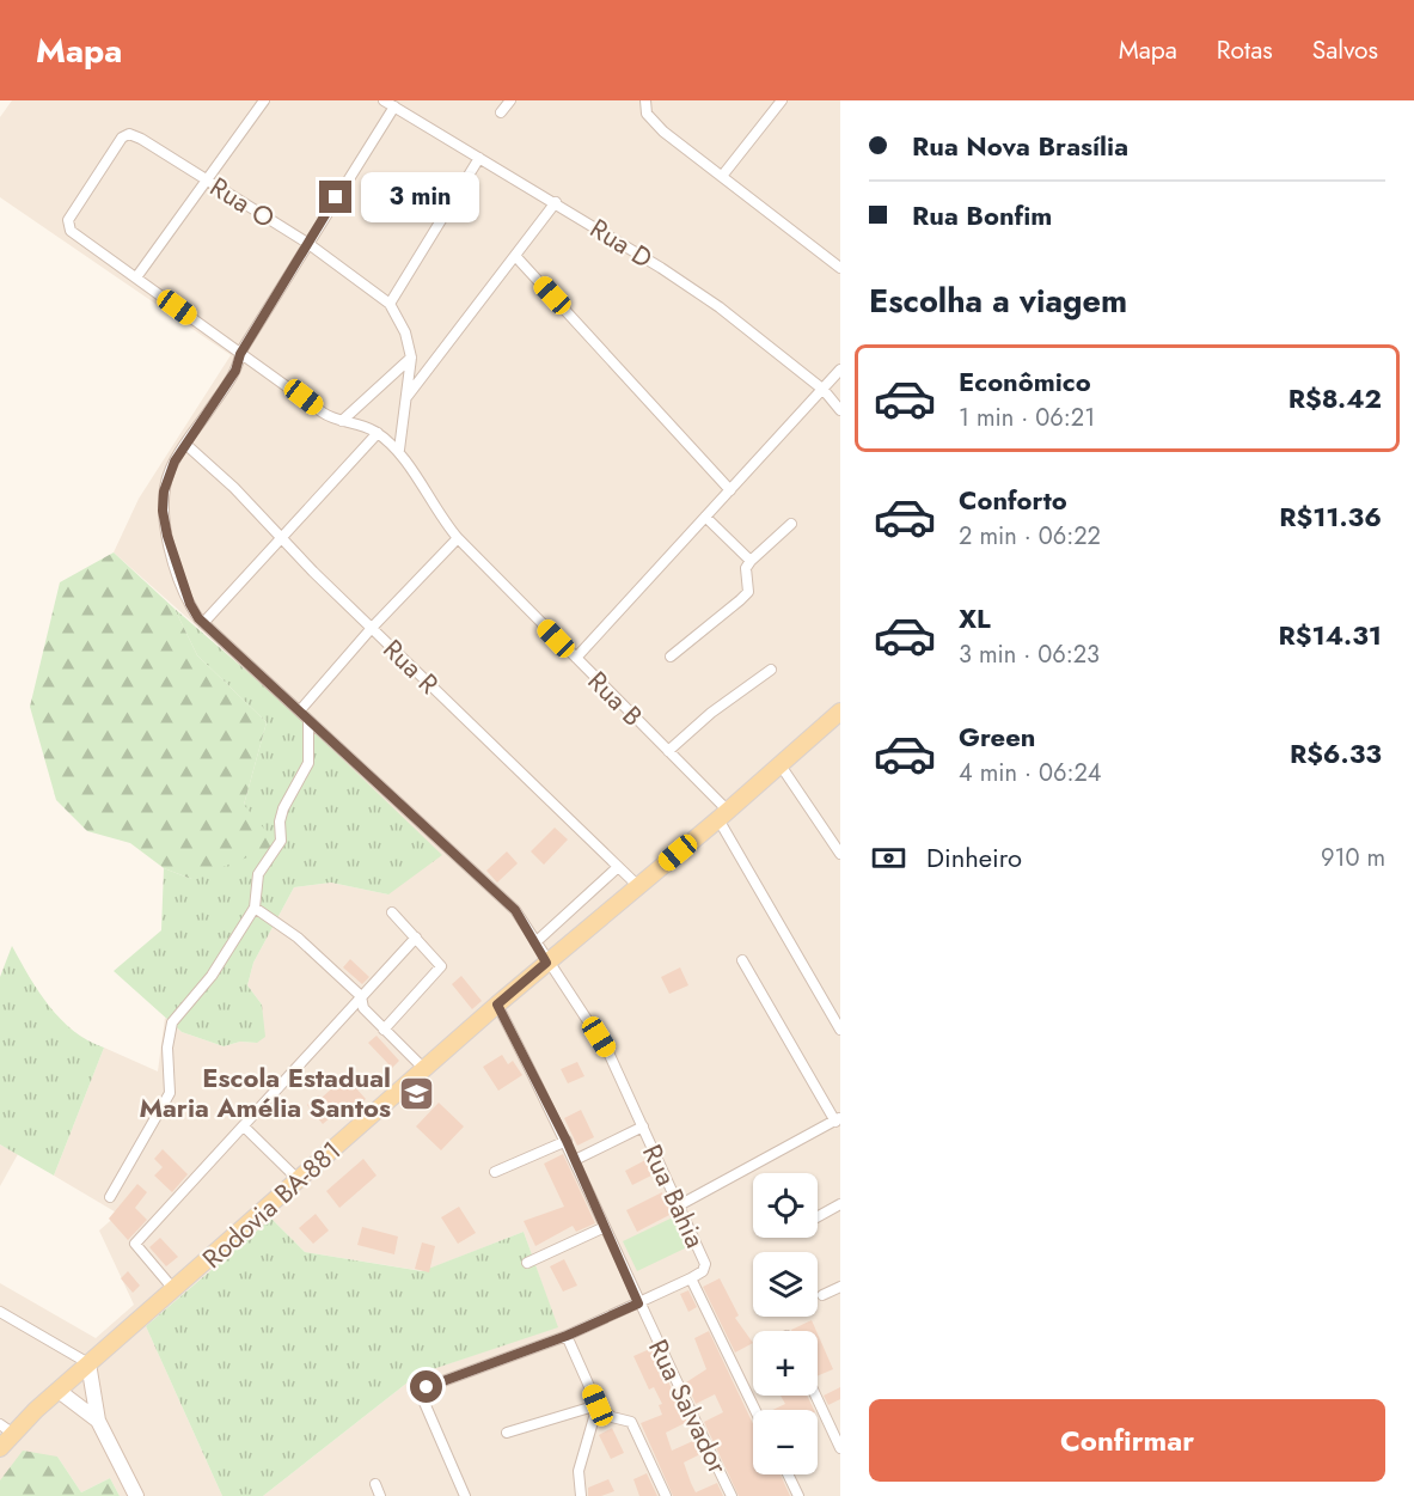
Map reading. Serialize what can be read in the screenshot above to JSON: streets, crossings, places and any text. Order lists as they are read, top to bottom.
{
  "streets": {
    "main road": ["Rodovia BA-881"],
    "street": [
      "Rua O",
      "Rua D",
      "Rua R",
      "Rua B",
      "Rua Bahia",
      "Rua Salvador"
    ]
  },
  "crossings": [
    ["Rua O", "Rua B"],
    ["Rua O", "Rua Bahia"],
    ["Rua D", "Rua Bahia"],
    ["Rua R", "Rua Bahia"],
    ["Rua R", "Rodovia BA-881"],
    ["Rua B", "Rodovia BA-881"],
    ["Rua Bahia", "Rodovia BA-881"],
    ["Rodovia BA-881", "Rua Salvador"]
  ],
  "places": {
    "school or university": ["Escola Estadual Maria Amélia Santos"]
  },
  "page": {
    "header": "Mapa",
    "nav": ["Mapa", "Rotas", "Salvos"],
    "banner": ["Rua Nova Brasília", "Rua Bonfim"],
    "bubble": "3 min",
    "heading": "Escolha a viagem",
    "list": [
      {
        "name": "Econômico",
        "note": "1 min · 06:21",
        "value": "R$8.42"
      },
      {
        "name": "Conforto",
        "note": "2 min · 06:22",
        "value": "R$11.36"
      },
      {
        "name": "XL",
        "note": "3 min · 06:23",
        "value": "R$14.31"
      },
      {
        "name": "Green",
        "note": "4 min · 06:24",
        "value": "R$6.33"
      }
    ],
    "pay": ["Dinheiro", "910 m"],
    "map_buttons": ["+", "−"],
    "buttons": "Confirmar"
  }
}
